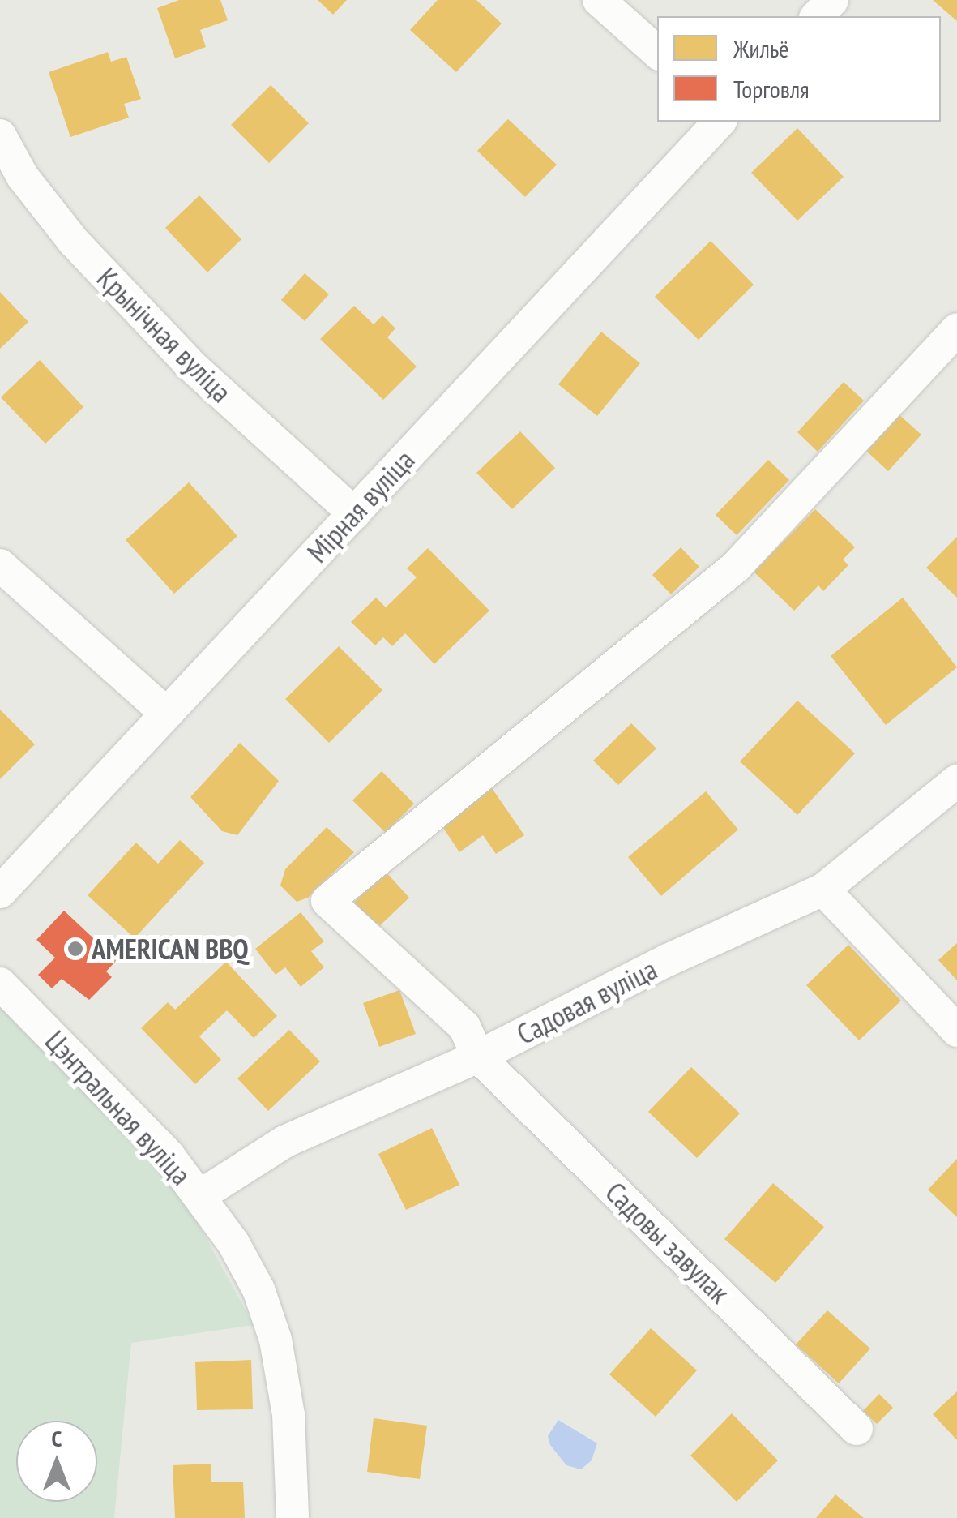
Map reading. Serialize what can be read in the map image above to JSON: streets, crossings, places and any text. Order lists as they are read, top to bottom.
{
  "streets": {
    "street": [
      "Крынічная вуліца",
      "Мірная вуліца",
      "Садовая вуліца",
      "Цэнтральная вуліца",
      "Садовы завулак"
    ]
  },
  "crossings": [
    ["Крынічная вуліца", "Мірная вуліца"],
    ["Садовая вуліца", "Цэнтральная вуліца"],
    ["Садовая вуліца", "Садовы завулак"]
  ],
  "places": ["AMERICAN BBQ"],
  "legend": ["Жильё", "Торговля"],
  "north": "top"
}
